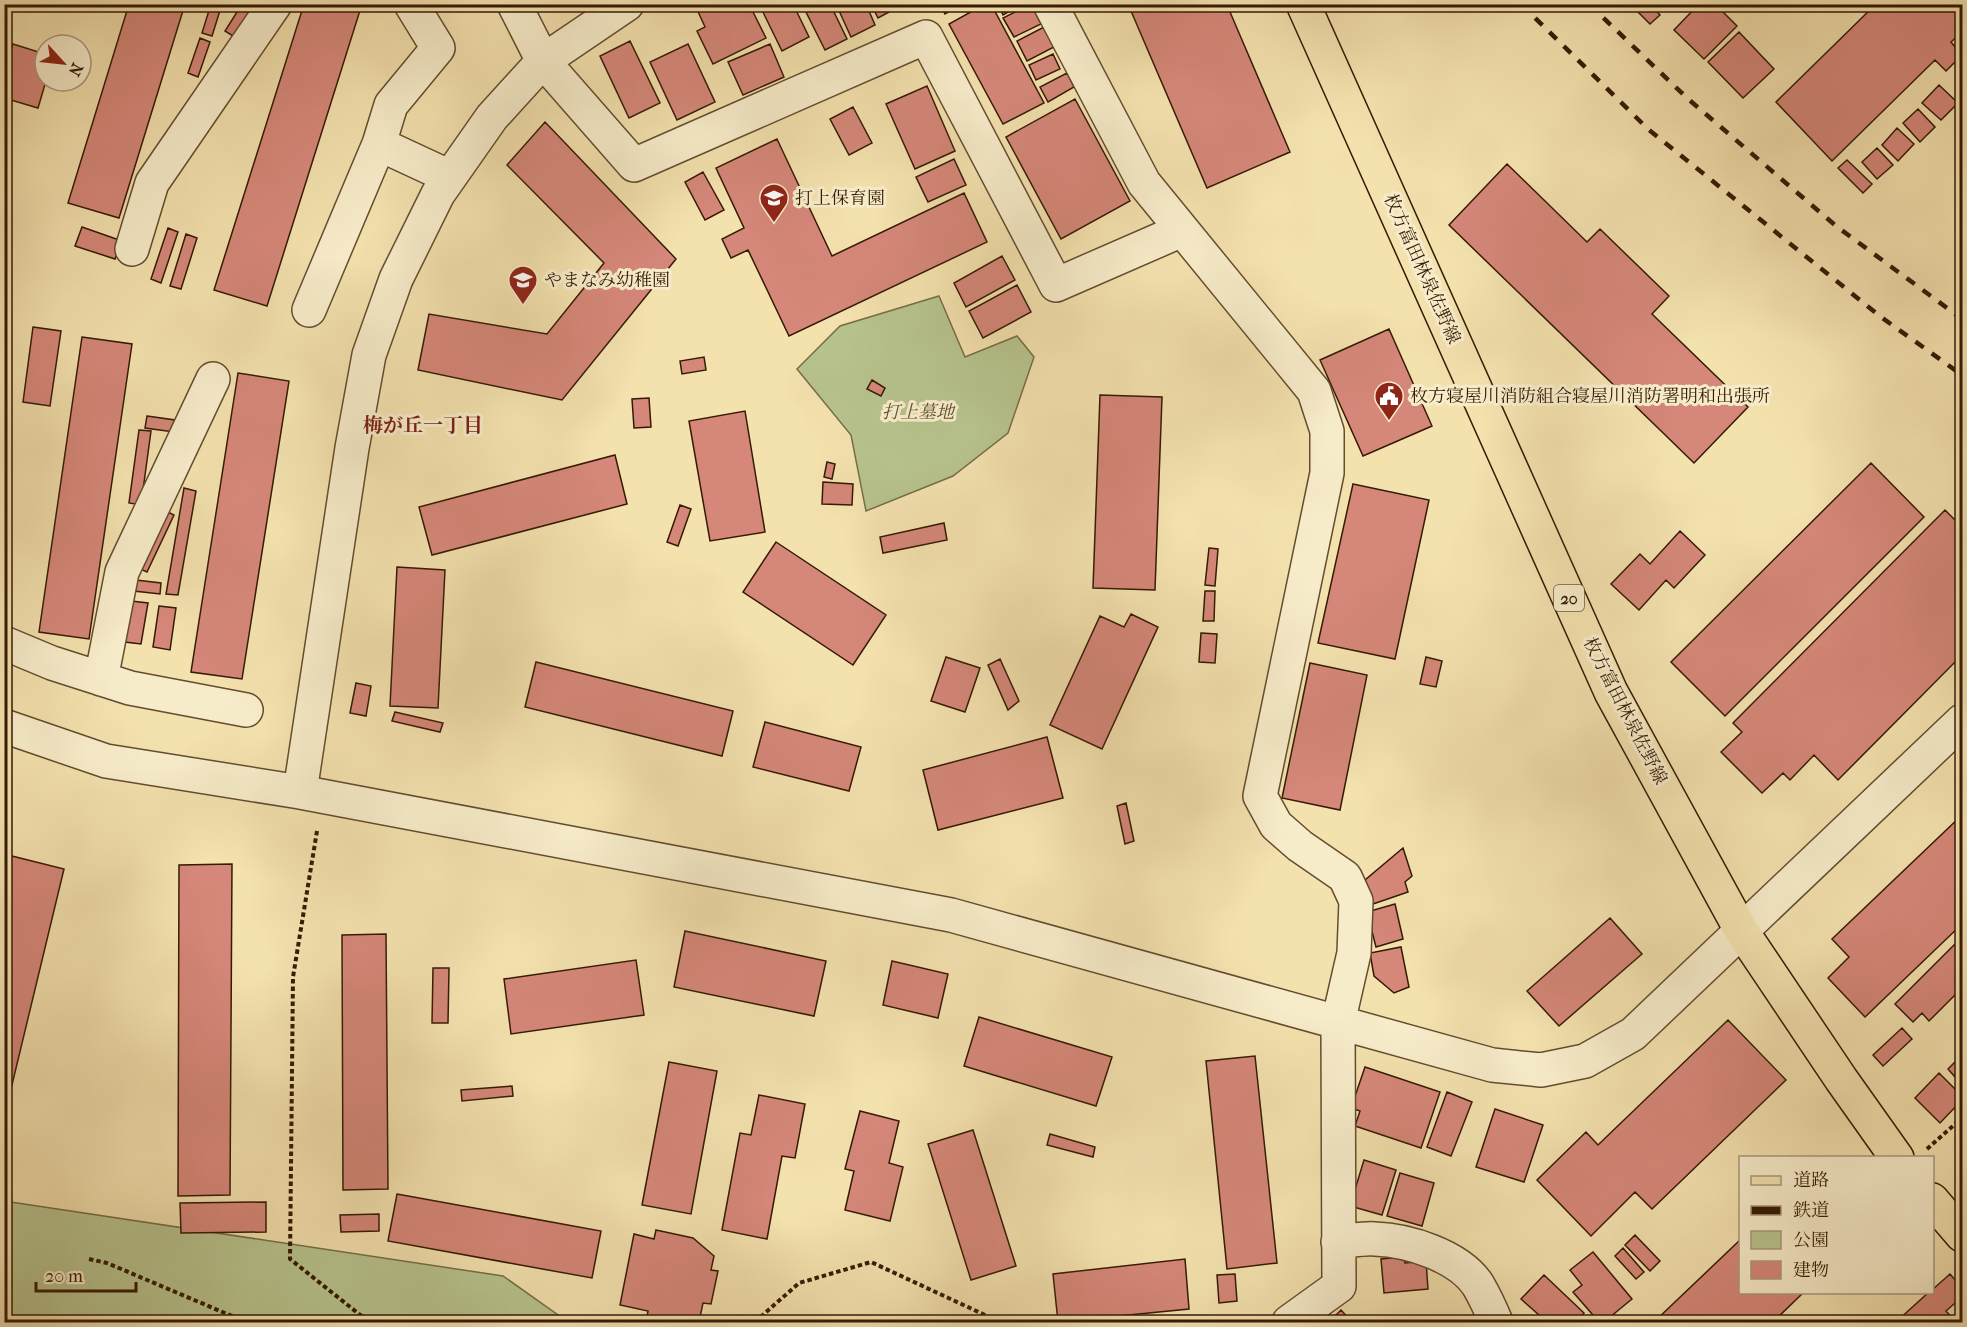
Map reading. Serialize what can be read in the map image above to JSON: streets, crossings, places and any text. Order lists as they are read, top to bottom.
{
  "streets": {
    "main road": ["枚方富田林泉佐野線", "20"]
  },
  "districts": ["梅が丘一丁目"],
  "parks": ["打上墓地"],
  "places": {
    "school or university": ["打上保育園", "やまなみ幼稚園"],
    "public building": ["枚方寝屋川消防組合寝屋川消防署明和出張所"]
  },
  "legend": [
    "道路",
    "鉄道",
    "公園",
    "建物"
  ],
  "scale_bar": "20 m",
  "north": "bottom right"
}
